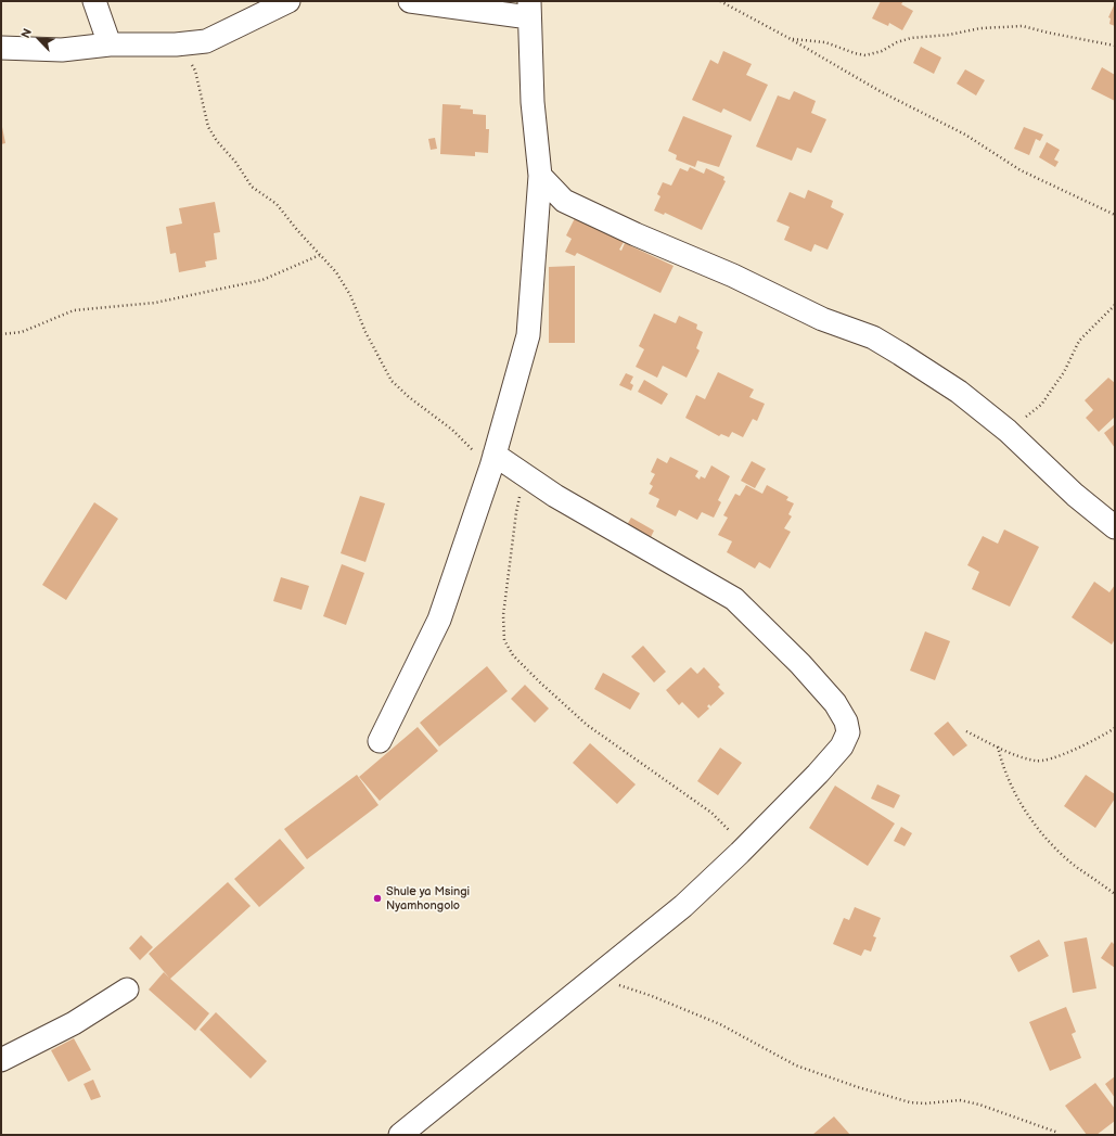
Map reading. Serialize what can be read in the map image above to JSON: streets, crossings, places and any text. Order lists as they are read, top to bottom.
{
  "places": ["Shule ya Msingi Nyamhongolo"],
  "north": "top left"
}
